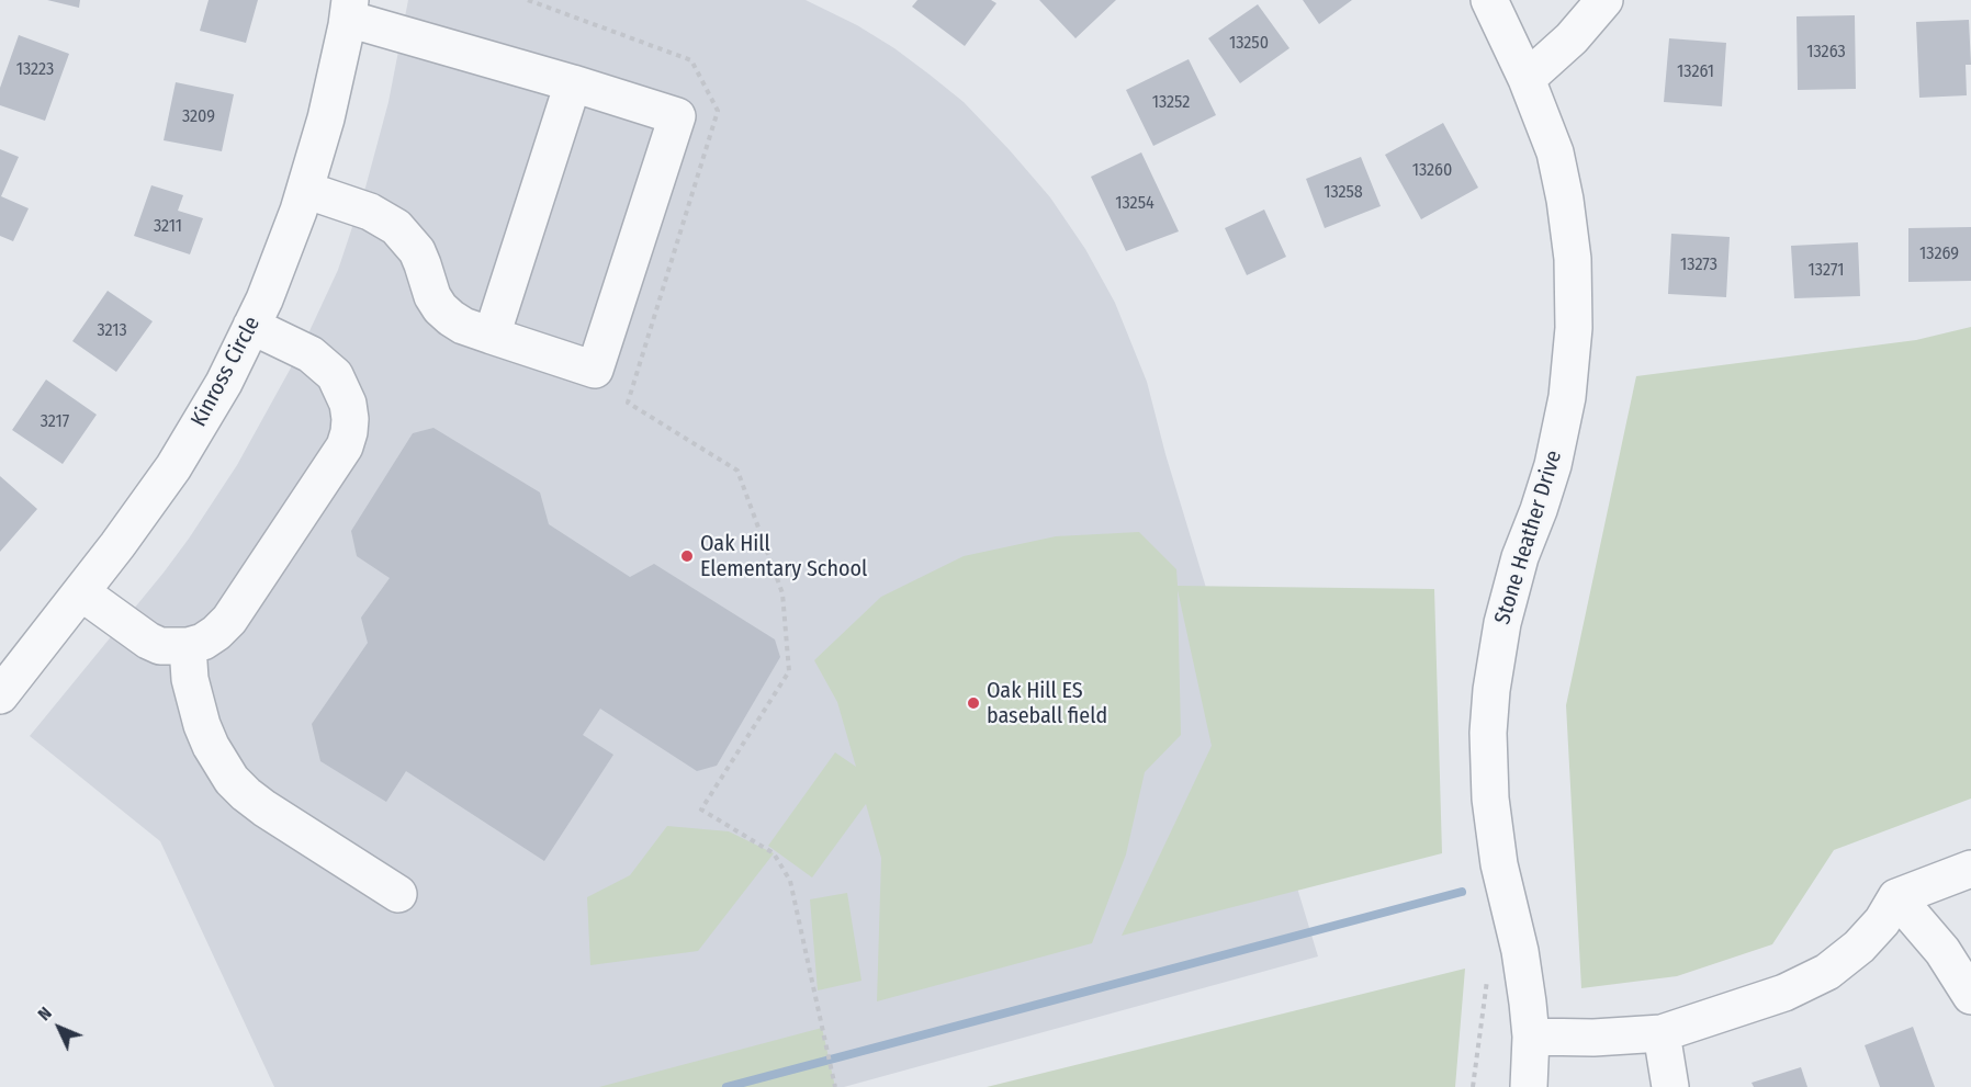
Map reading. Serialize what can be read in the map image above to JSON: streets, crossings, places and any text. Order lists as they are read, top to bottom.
{
  "streets": {
    "street": ["Kinross Circle", "Stone Heather Drive"]
  },
  "places": ["Oak Hill Elementary School", "Oak Hill ES baseball field"],
  "house_numbers": [
    "13250",
    "13263",
    "13223",
    "13261",
    "13252",
    "3209",
    "13260",
    "13258",
    "13254",
    "3211",
    "13269",
    "13273",
    "13271",
    "3213",
    "3217"
  ],
  "north": "top left"
}
